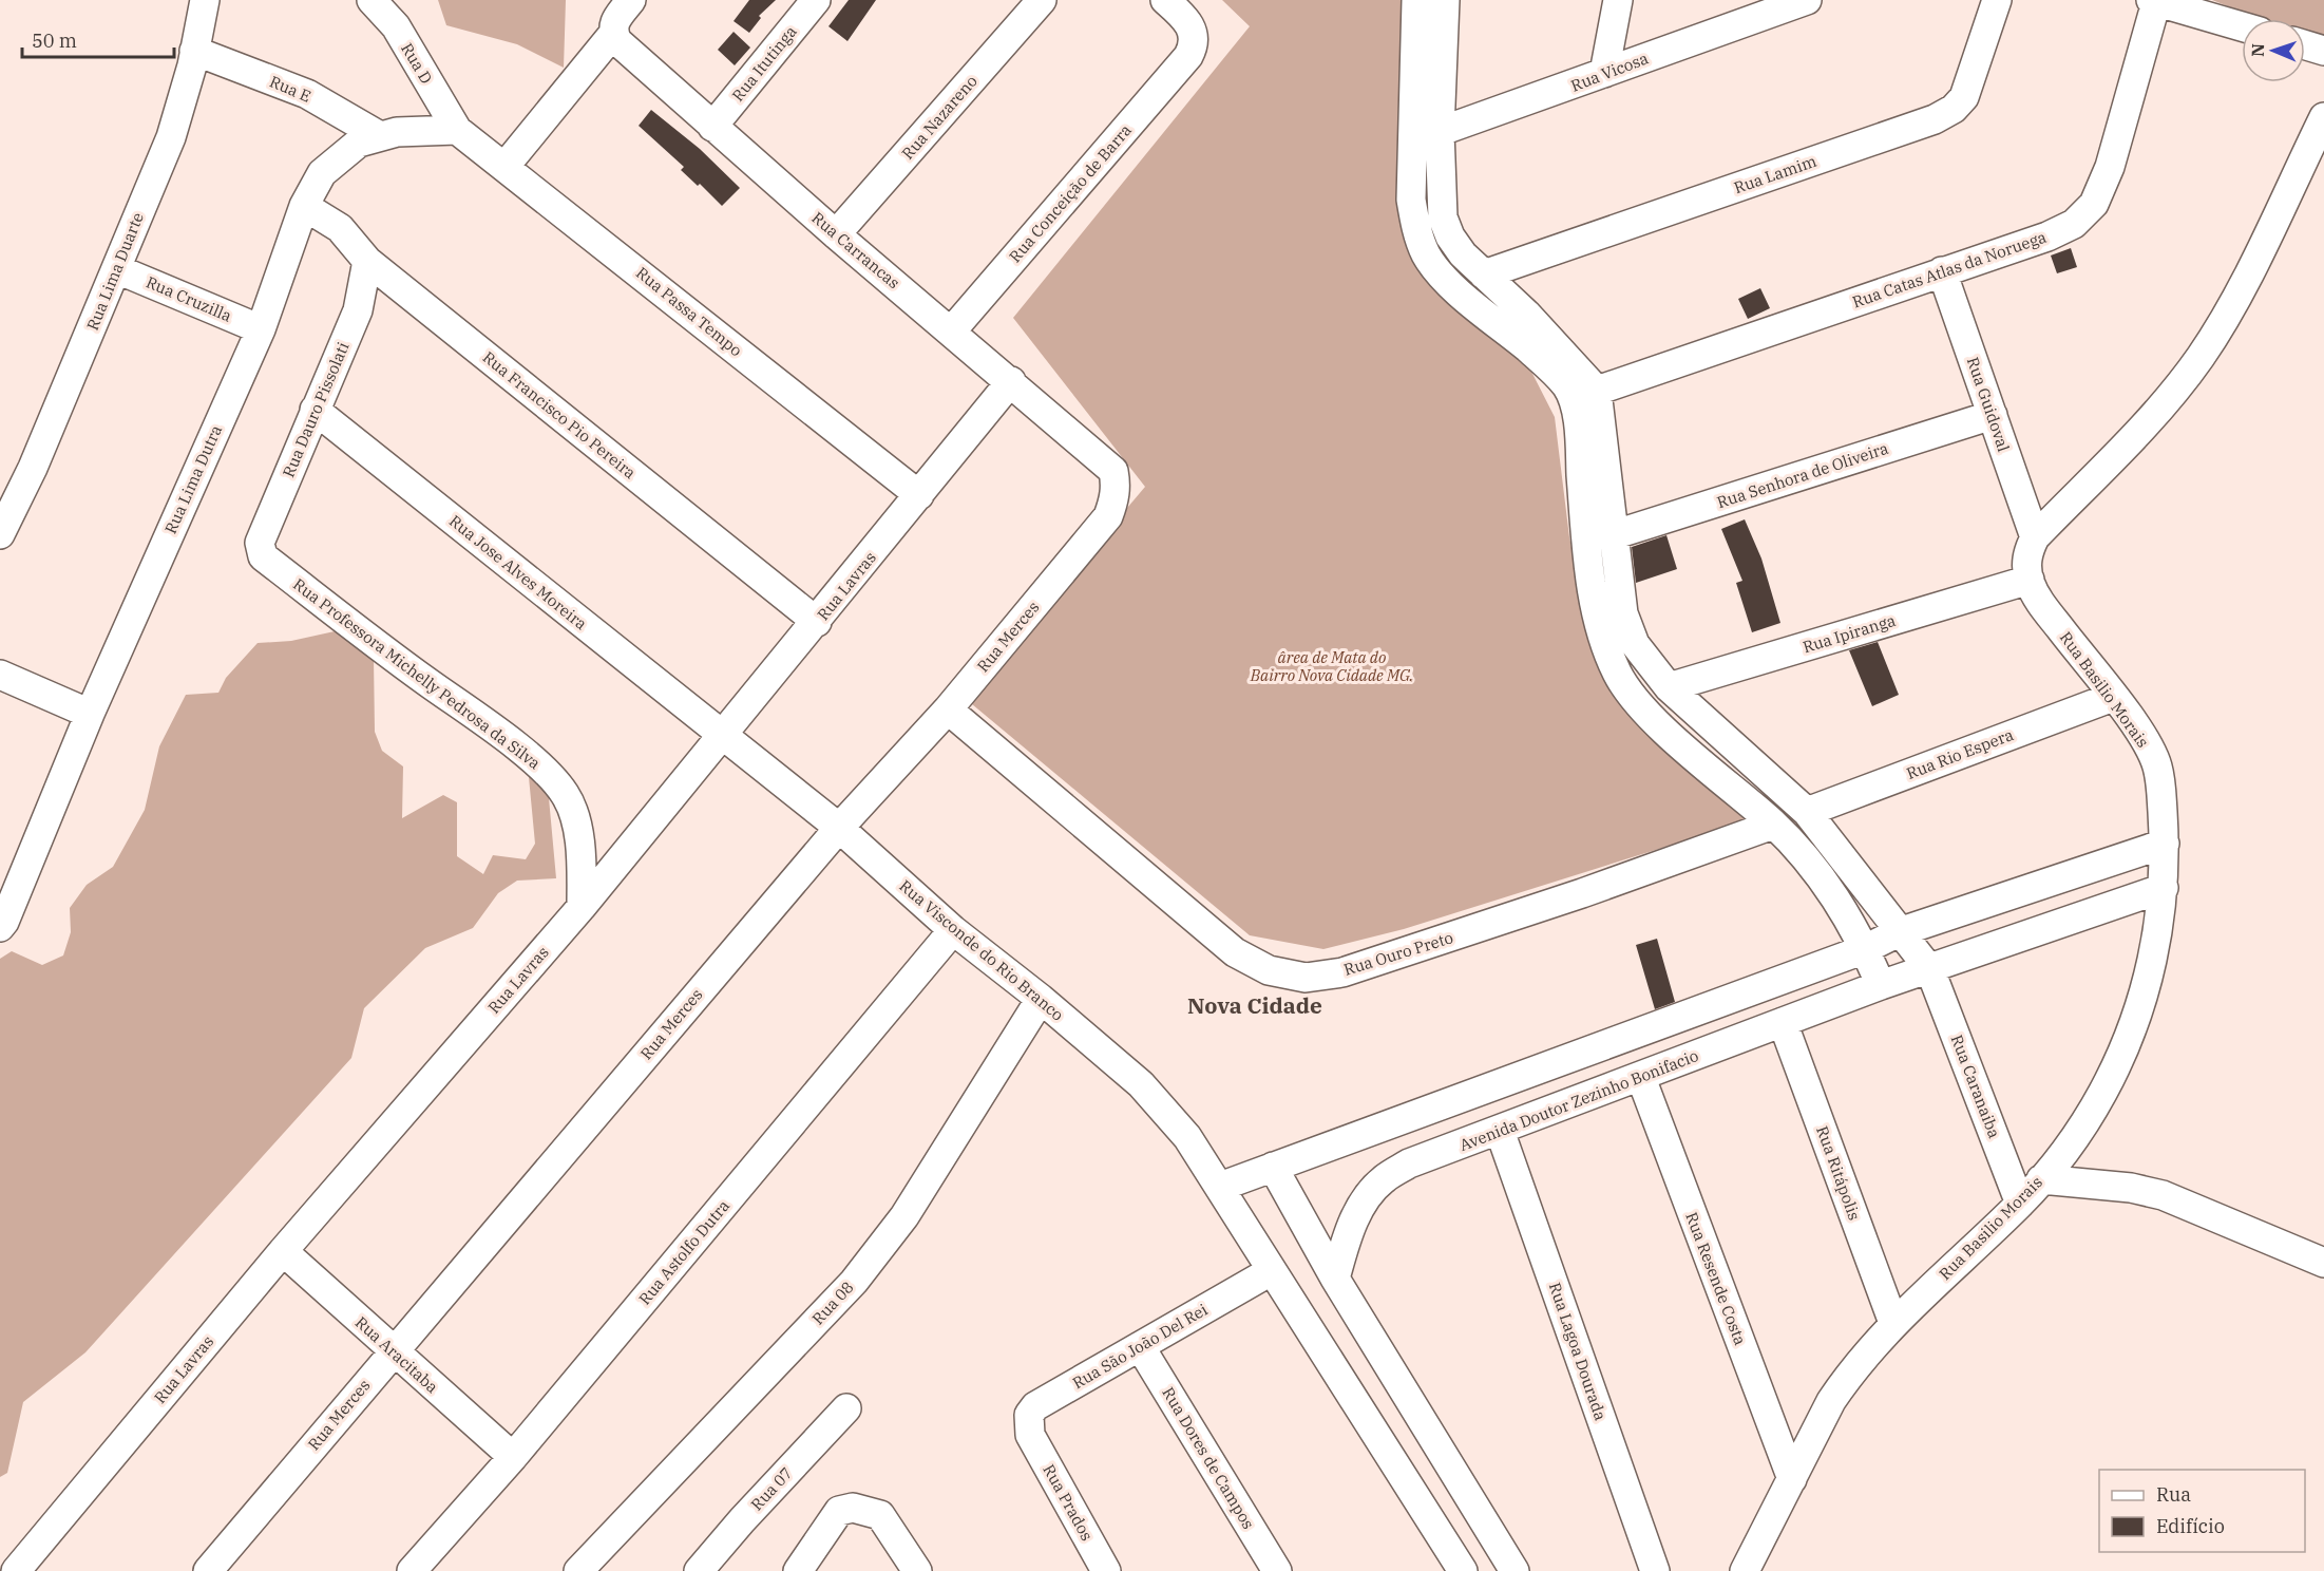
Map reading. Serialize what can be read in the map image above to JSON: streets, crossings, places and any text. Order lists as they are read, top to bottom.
{
  "streets": {
    "street": [
      "Rua D",
      "Rua Itutinga",
      "Rua Vicosa",
      "Rua E",
      "Rua Nazareno",
      "Rua Lamim",
      "Rua Conceição de Barra",
      "Rua Carrancas",
      "Rua Catas Atlas da Noruega",
      "Rua Lima Duarte",
      "Rua Cruzilla",
      "Rua Passa Tempo",
      "Rua Guidoval",
      "Rua Dauro Pissolati",
      "Rua Francisco Pio Pereira",
      "Rua Senhora de Oliveira",
      "Rua Lima Dutra",
      "Rua Jose Alves Moreira",
      "Rua Lavras",
      "Rua Ipiranga",
      "Rua Merces",
      "Rua Professora Michelly Pedrosa da Silva",
      "Rua Basilio Morais",
      "Rua Rio Espera",
      "Rua Visconde do Rio Branco",
      "Rua Ouro Preto",
      "Rua Caranaiba",
      "Avenida Doutor Zezinho Bonifacio",
      "Rua Ritápolis",
      "Rua Astolfo Dutra",
      "Rua Resende Costa",
      "Rua 08",
      "Rua São João Del Rei",
      "Rua Lagoa Dourada",
      "Rua Aracitaba",
      "Rua Dores de Campos",
      "Rua 07",
      "Rua Prados"
    ]
  },
  "crossings": [
    ["Rua D", "Rua Passa Tempo"],
    ["Rua D", "Rua Lima Dutra"],
    ["Rua Itutinga", "Rua Carrancas"],
    ["Rua E", "Rua Lima Duarte"],
    ["Rua E", "Rua Lima Dutra"],
    ["Rua Nazareno", "Rua Carrancas"],
    ["Rua Conceição de Barra", "Rua Carrancas"],
    ["Rua Carrancas", "Rua Lavras"],
    ["Rua Carrancas", "Rua Merces"],
    ["Rua Catas Atlas da Noruega", "Rua Guidoval"],
    ["Rua Lima Duarte", "Rua Cruzilla"],
    ["Rua Cruzilla", "Rua Lima Dutra"],
    ["Rua Passa Tempo", "Rua Lima Dutra"],
    ["Rua Passa Tempo", "Rua Lavras"],
    ["Rua Guidoval", "Rua Senhora de Oliveira"],
    ["Rua Guidoval", "Rua Basilio Morais"],
    ["Rua Dauro Pissolati", "Rua Francisco Pio Pereira"],
    ["Rua Dauro Pissolati", "Rua Jose Alves Moreira"],
    ["Rua Dauro Pissolati", "Rua Professora Michelly Pedrosa da Silva"],
    ["Rua Francisco Pio Pereira", "Rua Lima Dutra"],
    ["Rua Francisco Pio Pereira", "Rua Lavras"],
    ["Rua Jose Alves Moreira", "Rua Lavras"],
    ["Rua Jose Alves Moreira", "Rua Visconde do Rio Branco"],
    ["Rua Lavras", "Rua Professora Michelly Pedrosa da Silva"],
    ["Rua Lavras", "Rua Visconde do Rio Branco"],
    ["Rua Lavras", "Rua Aracitaba"],
    ["Rua Ipiranga", "Rua Basilio Morais"],
    ["Rua Merces", "Rua Visconde do Rio Branco"],
    ["Rua Merces", "Rua Ouro Preto"],
    ["Rua Merces", "Rua Aracitaba"],
    ["Rua Basilio Morais", "Rua Rio Espera"],
    ["Rua Basilio Morais", "Rua Caranaiba"],
    ["Rua Basilio Morais", "Avenida Doutor Zezinho Bonifacio"],
    ["Rua Basilio Morais", "Rua Ritápolis"],
    ["Rua Basilio Morais", "Rua Resende Costa"],
    ["Rua Visconde do Rio Branco", "Rua Astolfo Dutra"],
    ["Rua Visconde do Rio Branco", "Rua 08"],
    ["Rua Caranaiba", "Avenida Doutor Zezinho Bonifacio"],
    ["Avenida Doutor Zezinho Bonifacio", "Rua Ritápolis"],
    ["Avenida Doutor Zezinho Bonifacio", "Rua Resende Costa"],
    ["Avenida Doutor Zezinho Bonifacio", "Rua Lagoa Dourada"],
    ["Rua Astolfo Dutra", "Rua Aracitaba"],
    ["Rua São João Del Rei", "Rua Dores de Campos"],
    ["Rua São João Del Rei", "Rua Prados"]
  ],
  "districts": ["Nova Cidade"],
  "parks": ["ârea de Mata do Bairro Nova Cidade MG."],
  "legend": ["Rua", "Edifício"],
  "scale_bar": "50 m",
  "north": "left"
}
